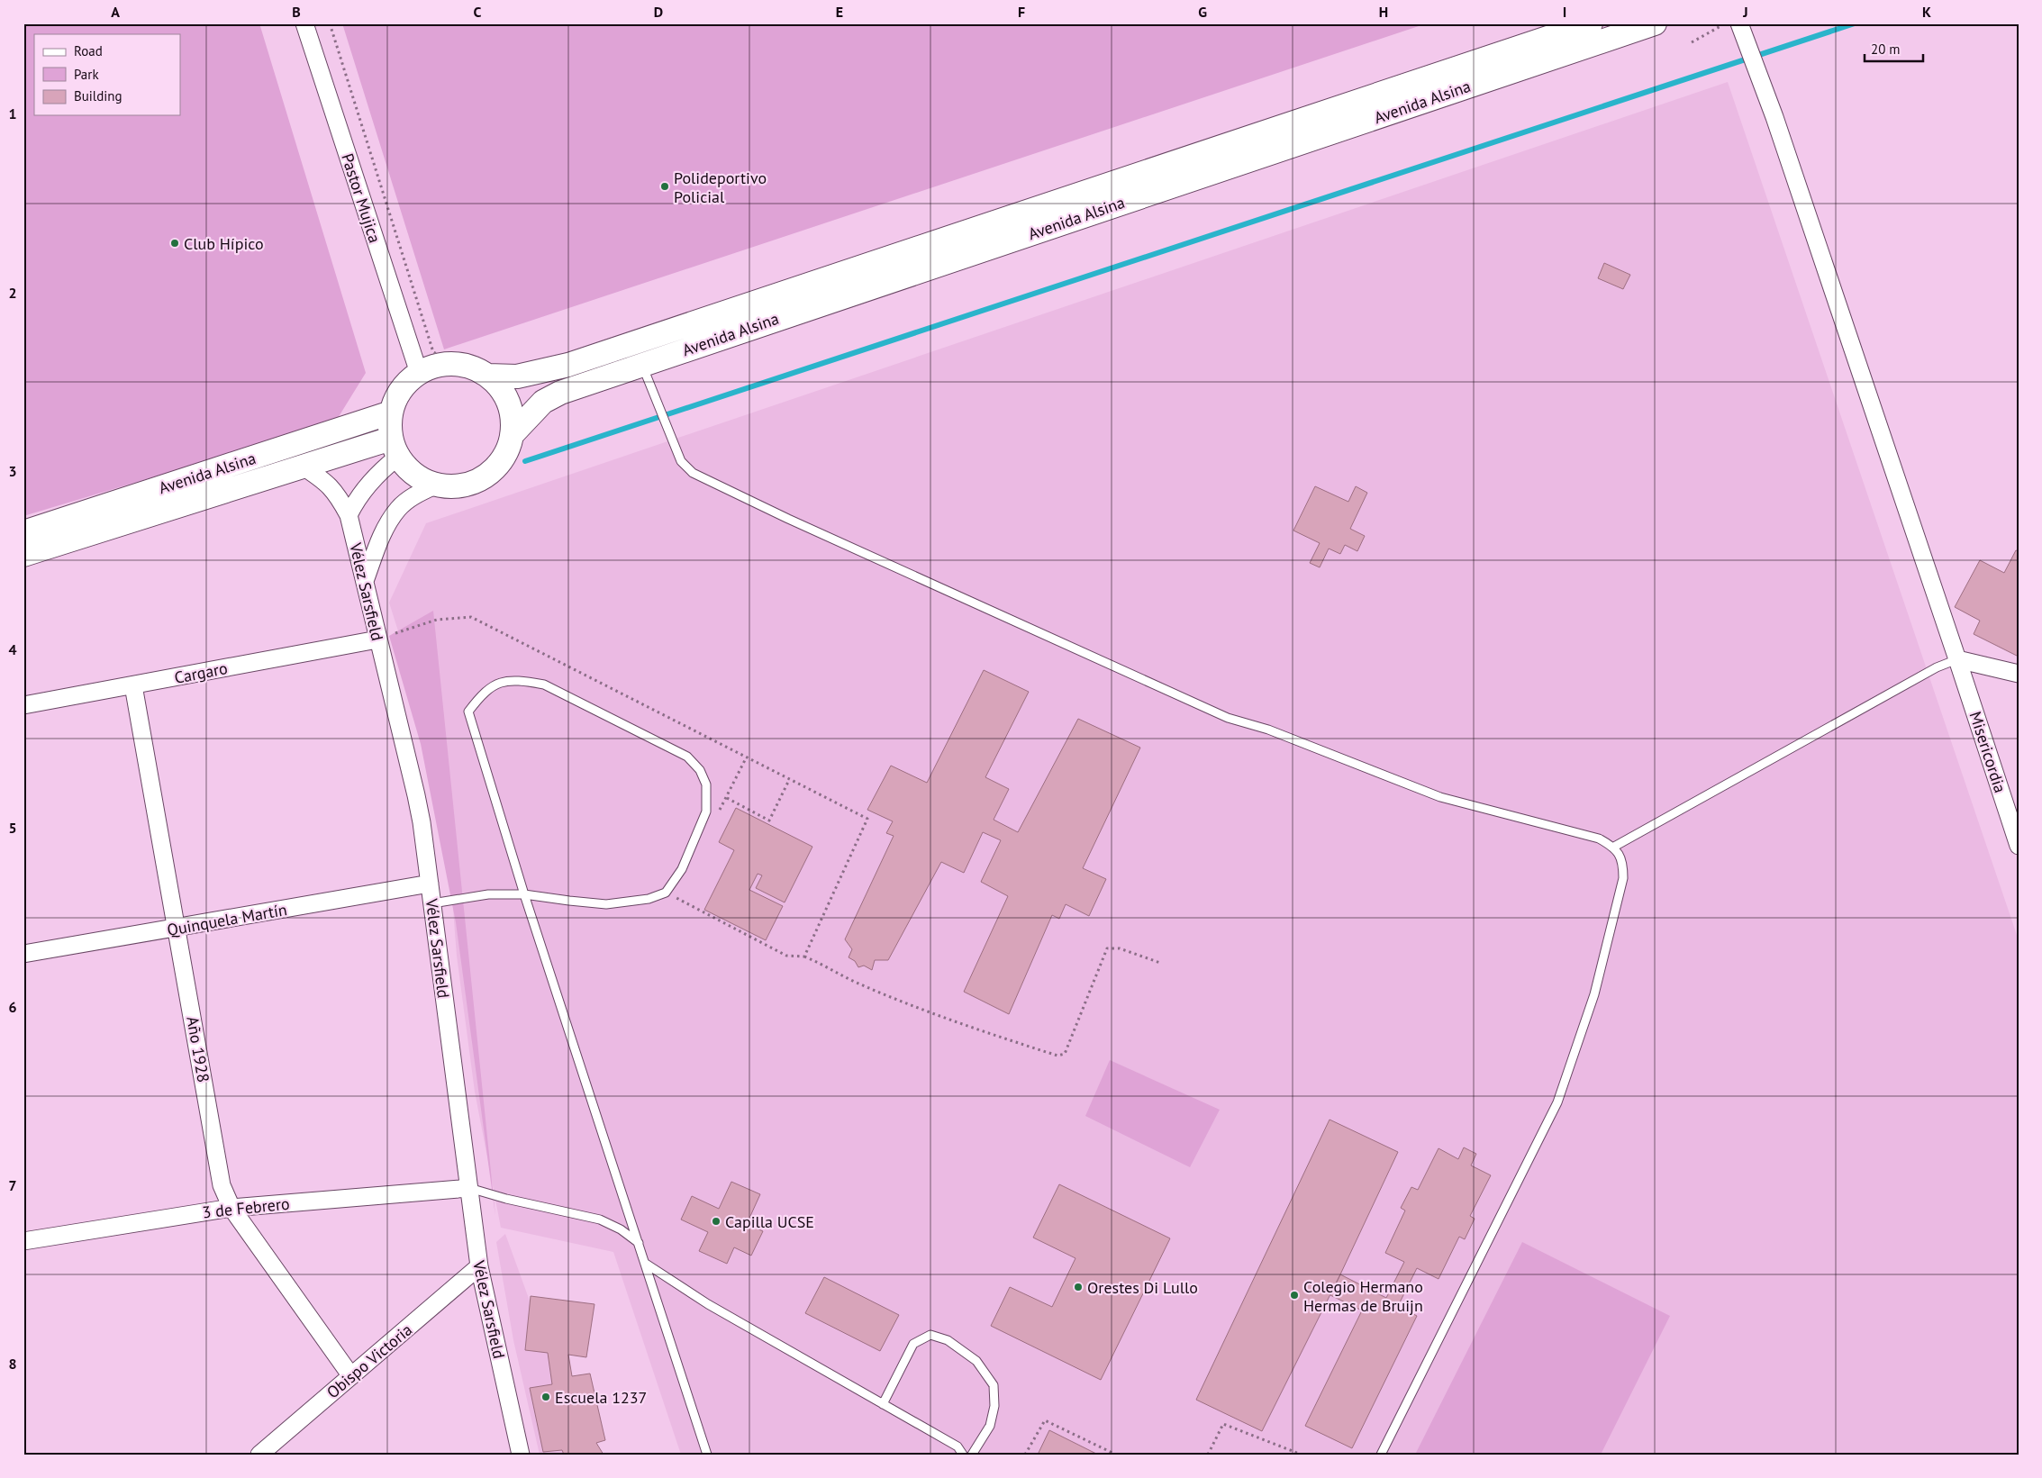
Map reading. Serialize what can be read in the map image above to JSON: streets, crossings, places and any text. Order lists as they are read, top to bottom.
{
  "streets": {
    "main road": ["Avenida Alsina"],
    "street": [
      "Pastor Mujica",
      "Vélez Sarsfield",
      "Cargaro",
      "Misericordia",
      "Quinquela Martín",
      "Año 1928",
      "3 de Febrero",
      "Obispo Victoria"
    ]
  },
  "crossings": [
    ["Avenida Alsina", "Pastor Mujica"],
    ["Avenida Alsina", "Vélez Sarsfield"],
    ["Vélez Sarsfield", "Cargaro"],
    ["Vélez Sarsfield", "Quinquela Martín"],
    ["Vélez Sarsfield", "3 de Febrero"],
    ["Vélez Sarsfield", "Obispo Victoria"],
    ["Cargaro", "Año 1928"],
    ["Quinquela Martín", "Año 1928"],
    ["Año 1928", "3 de Febrero"],
    ["Año 1928", "Obispo Victoria"]
  ],
  "places": [
    "Polideportivo Policial",
    "Club Hípico",
    "Capilla UCSE",
    "Orestes Di Lullo",
    "Colegio Hermano Hermas de Bruijn",
    "Escuela 1237"
  ],
  "legend": ["Road", "Park", "Building"],
  "scale_bar": "20 m",
  "grid": {
    "columns": [
      "A",
      "B",
      "C",
      "D",
      "E",
      "F",
      "G",
      "H",
      "I",
      "J",
      "K"
    ],
    "rows": [
      "1",
      "2",
      "3",
      "4",
      "5",
      "6",
      "7",
      "8"
    ]
  }
}
